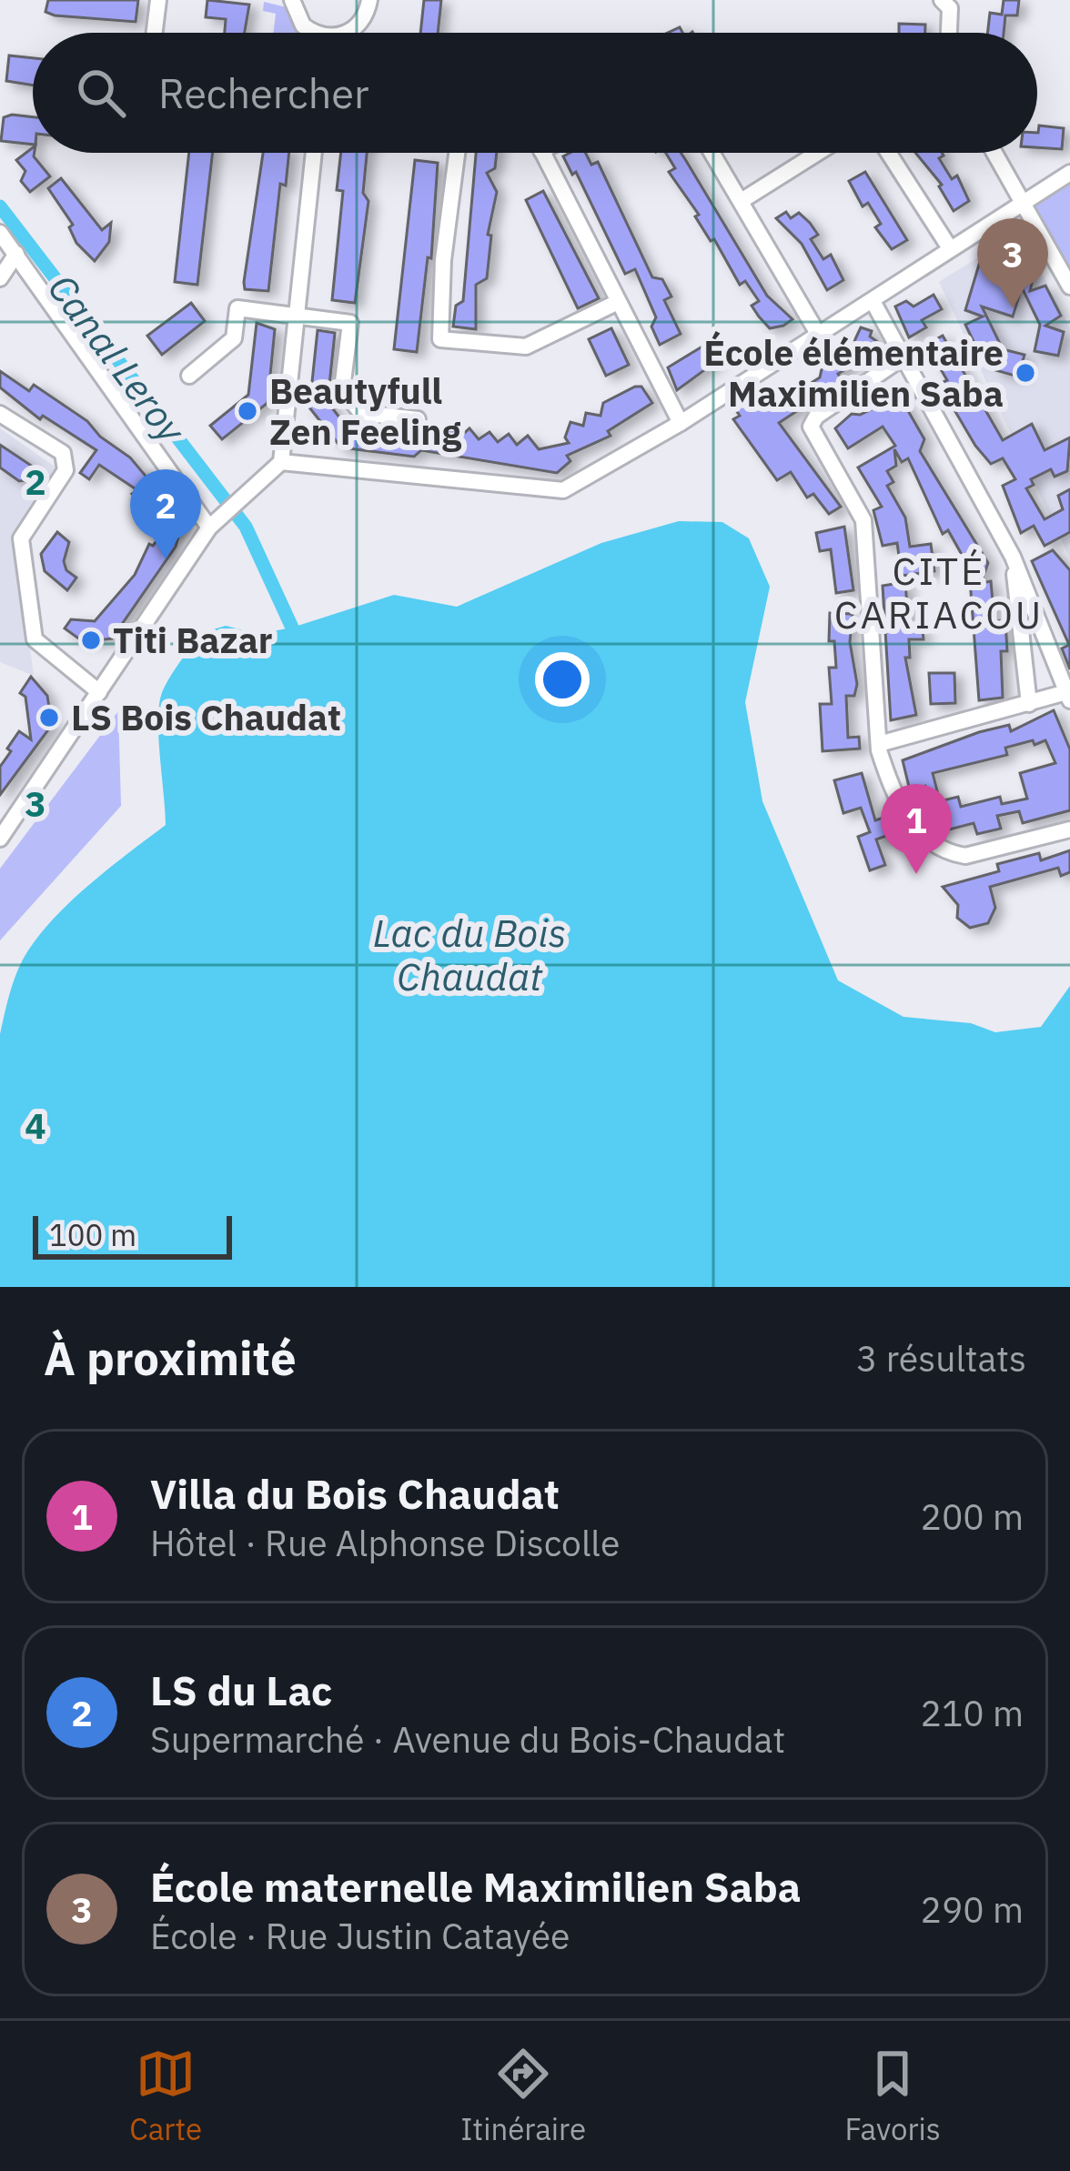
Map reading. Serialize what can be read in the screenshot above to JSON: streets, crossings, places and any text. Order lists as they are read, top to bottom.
{
  "districts": ["CITÉ CARIACOU"],
  "water": ["Canal Leroy", "Lac du Bois Chaudat"],
  "places": [
    "École élémentaire Maximilien Saba",
    "Beautyfull Zen Feeling",
    "Titi Bazar",
    "LS Bois Chaudat"
  ],
  "scale_bar": "100 m",
  "page": {
    "search": "Rechercher",
    "pins": ["3", "2", "1"],
    "scale": "100 m",
    "heading": ["À proximité", "3 résultats"],
    "list": [
      {
        "mark": "1",
        "name": "Villa du Bois Chaudat",
        "note": "Hôtel · Rue Alphonse Discolle",
        "value": "200 m"
      },
      {
        "mark": "2",
        "name": "LS du Lac",
        "note": "Supermarché · Avenue du Bois-Chaudat",
        "value": "210 m"
      },
      {
        "mark": "3",
        "name": "École maternelle Maximilien Saba",
        "note": "École · Rue Justin Catayée",
        "value": "290 m"
      }
    ],
    "nav": ["Carte", "Itinéraire", "Favoris"]
  },
  "grid": {
    "rows": ["2", "3", "4"]
  }
}
